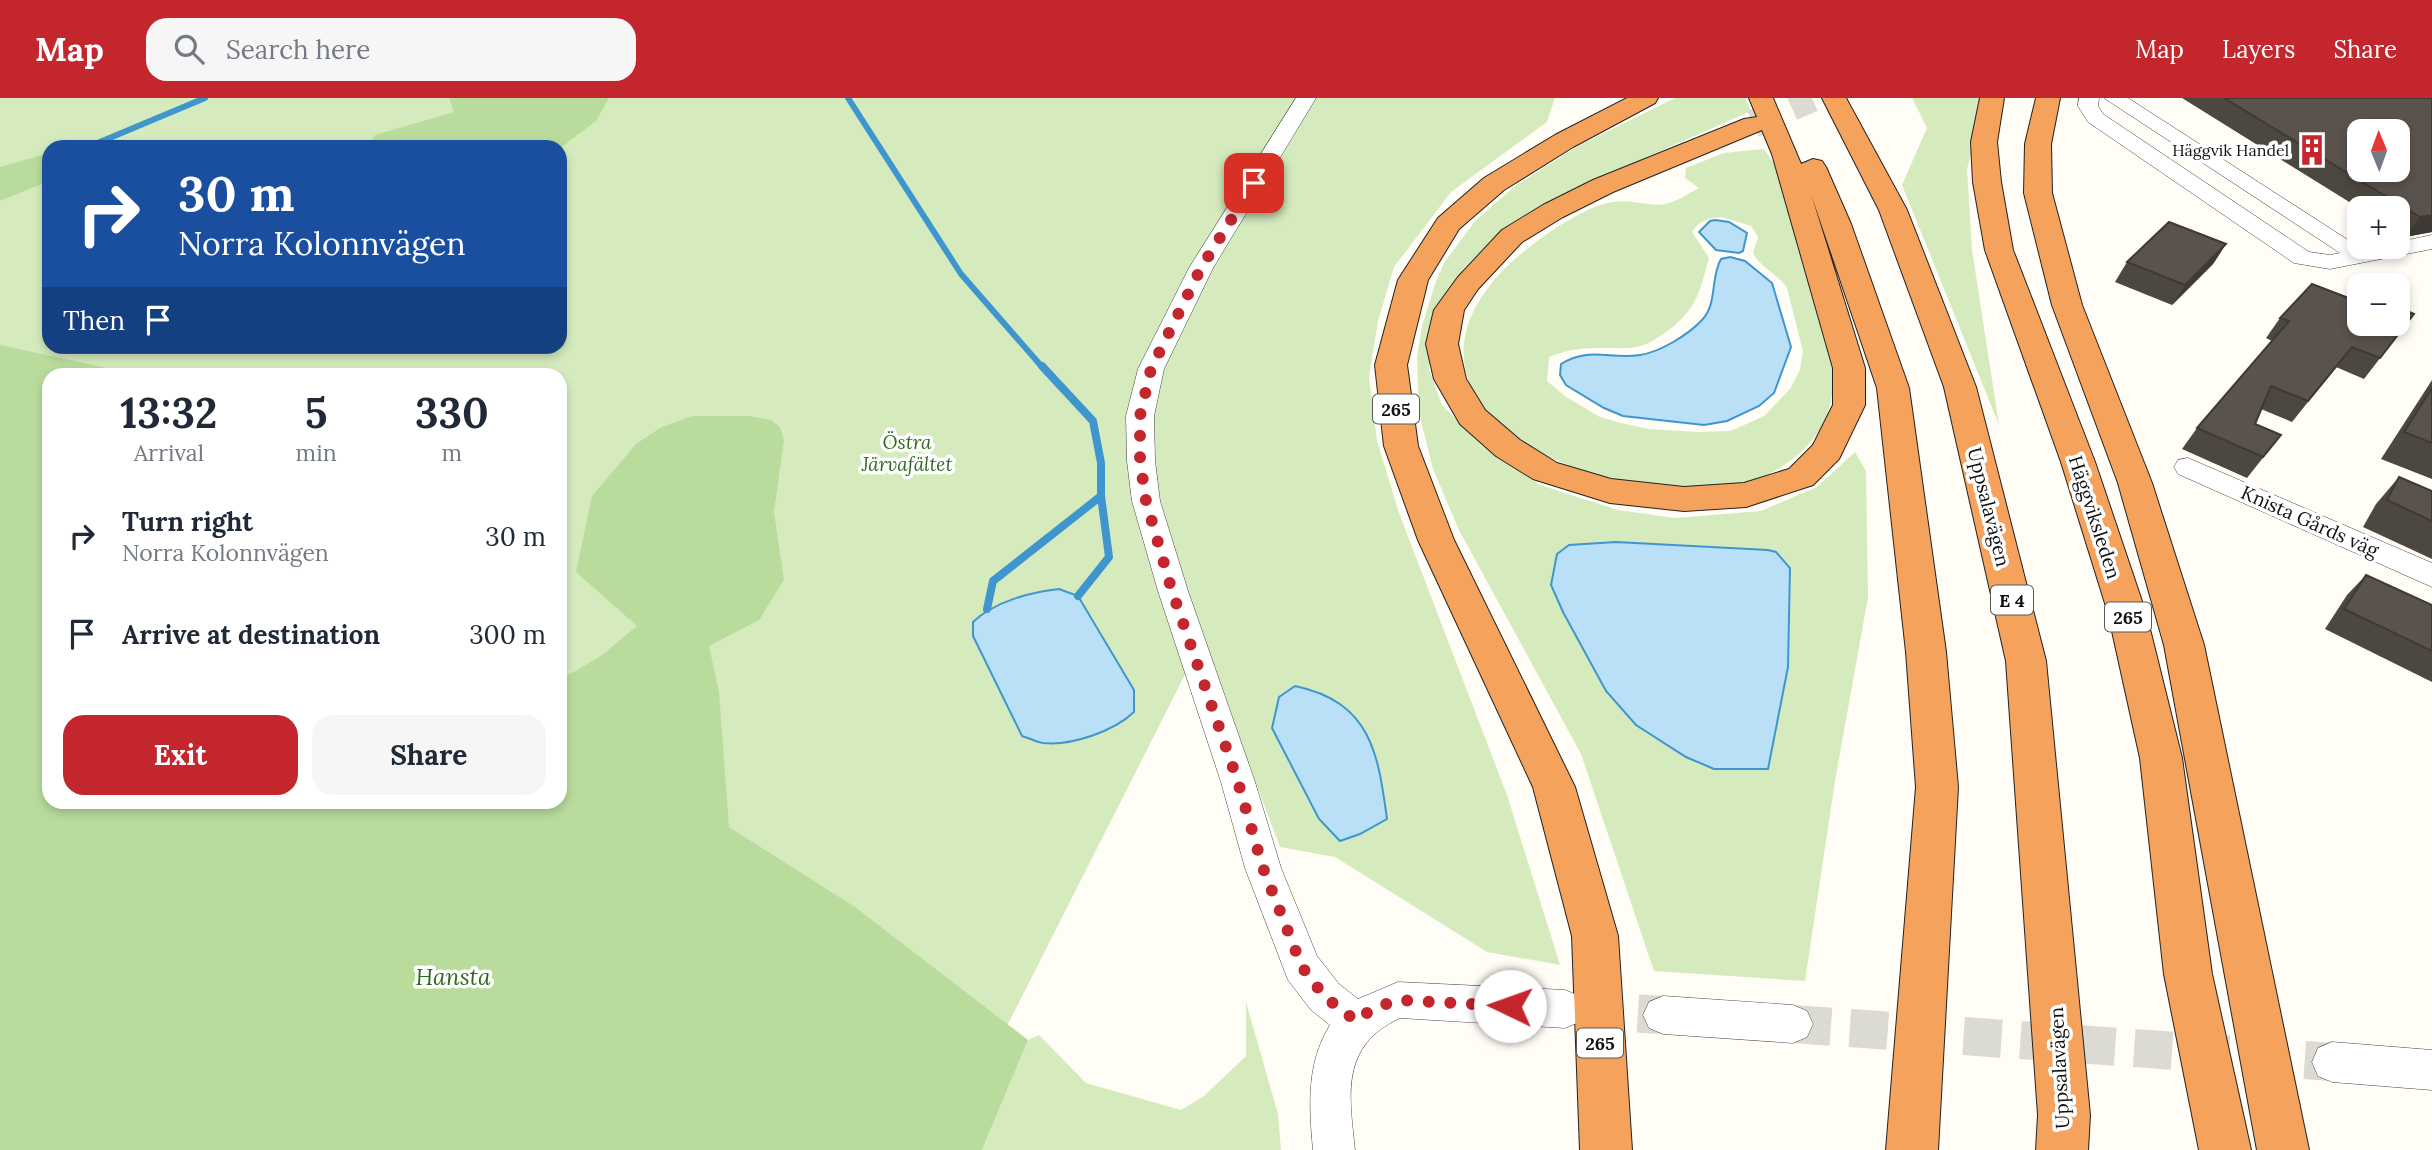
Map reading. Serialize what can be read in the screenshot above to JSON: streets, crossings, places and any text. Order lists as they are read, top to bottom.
{
  "streets": {
    "highway": [
      "265",
      "Uppsalavägen",
      "Häggviksleden",
      "E 4"
    ],
    "street": ["Knista Gårds väg"]
  },
  "parks": ["Östra Järvafältet", "Hansta"],
  "places": {
    "building": ["Häggvik Handel"]
  },
  "north": "top",
  "page": {
    "header": "Map",
    "search": "Search here",
    "nav": ["Map", "Layers", "Share"],
    "map_buttons": ["+", "−"],
    "turn": ["30 m", "Norra Kolonnvägen"],
    "then": "Then",
    "eta": [
      "13:32",
      "Arrival",
      "5",
      "min",
      "330",
      "m"
    ],
    "list": [
      {
        "name": "Turn right",
        "note": "Norra Kolonnvägen",
        "value": "30 m"
      },
      {
        "name": "Arrive at destination",
        "value": "300 m"
      }
    ],
    "buttons": ["Exit", "Share"]
  }
}
